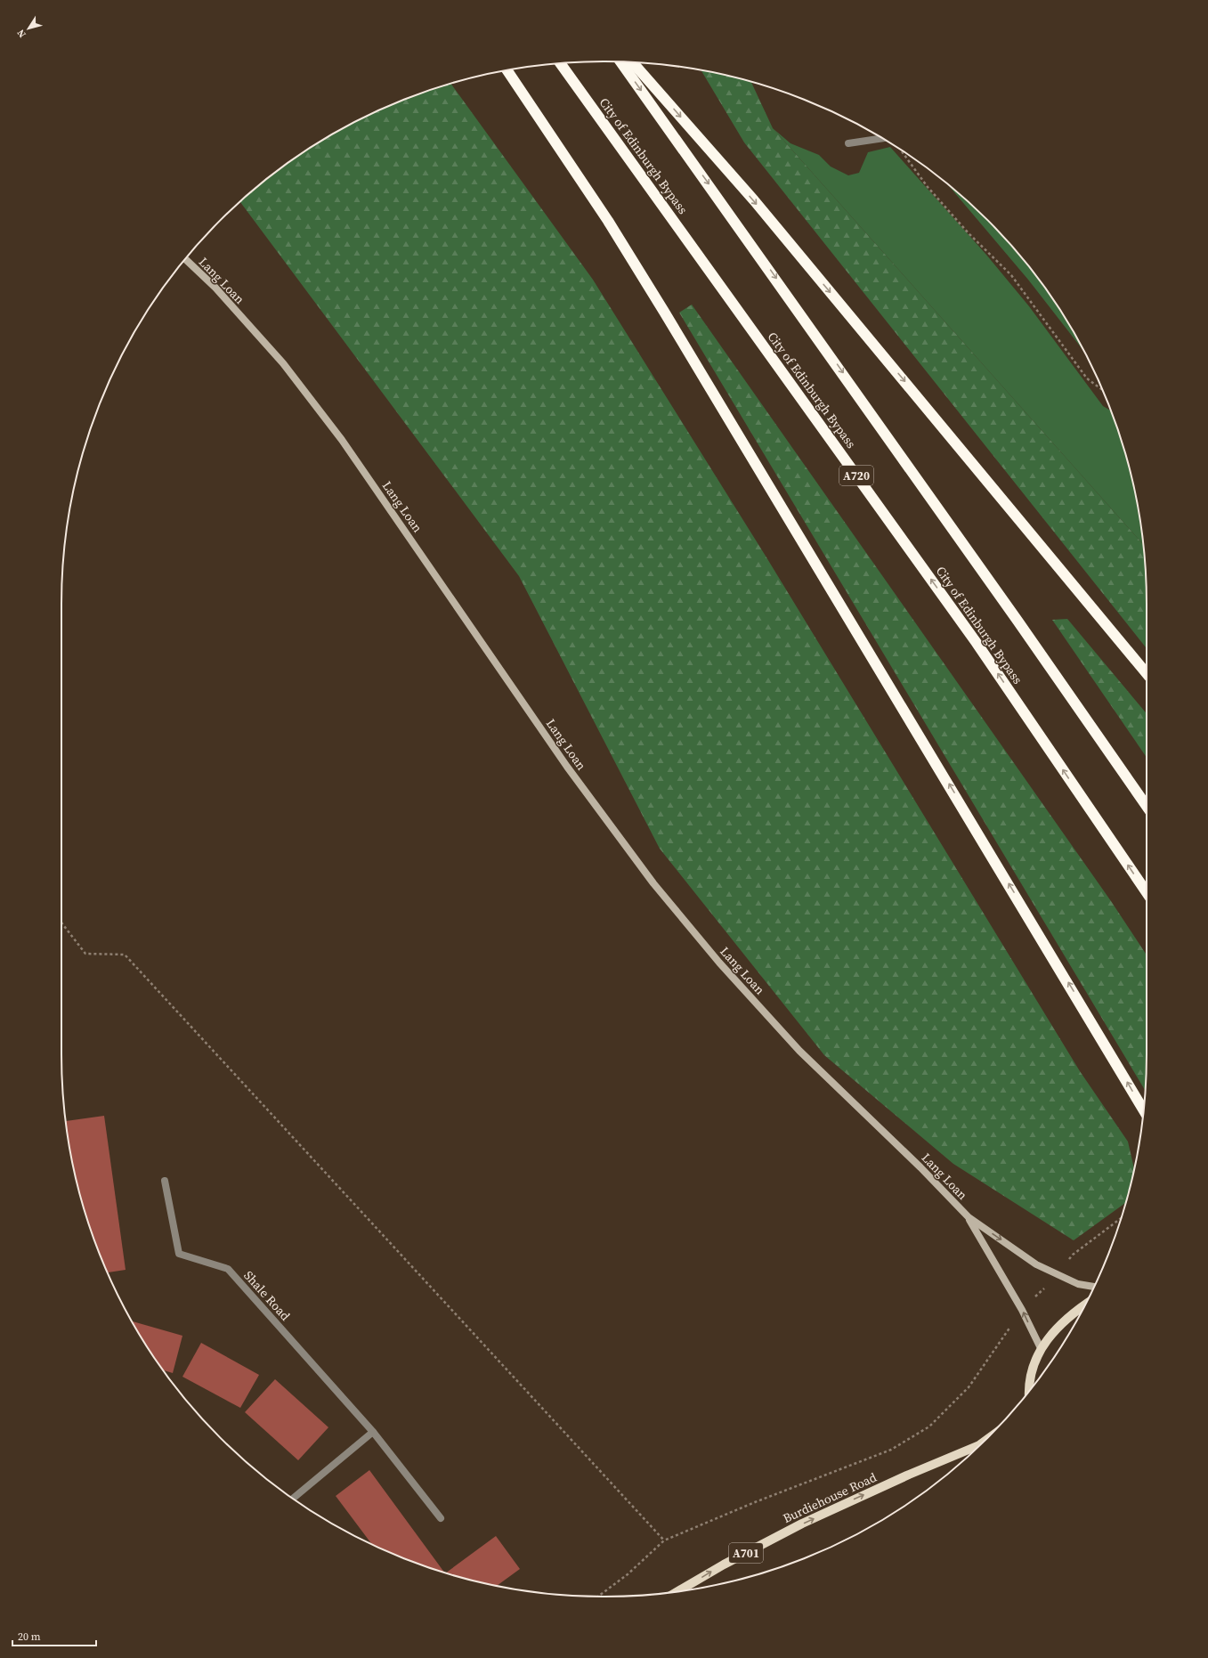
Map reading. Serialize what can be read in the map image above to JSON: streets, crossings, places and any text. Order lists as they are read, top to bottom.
{
  "streets": {
    "highway": ["City of Edinburgh Bypass", "A720"],
    "main road": ["Burdiehouse Road", "A701"],
    "street": ["Lang Loan", "Shale Road"]
  },
  "one_way": ["Burdiehouse Road"],
  "scale_bar": "20 m",
  "north": "bottom left"
}
